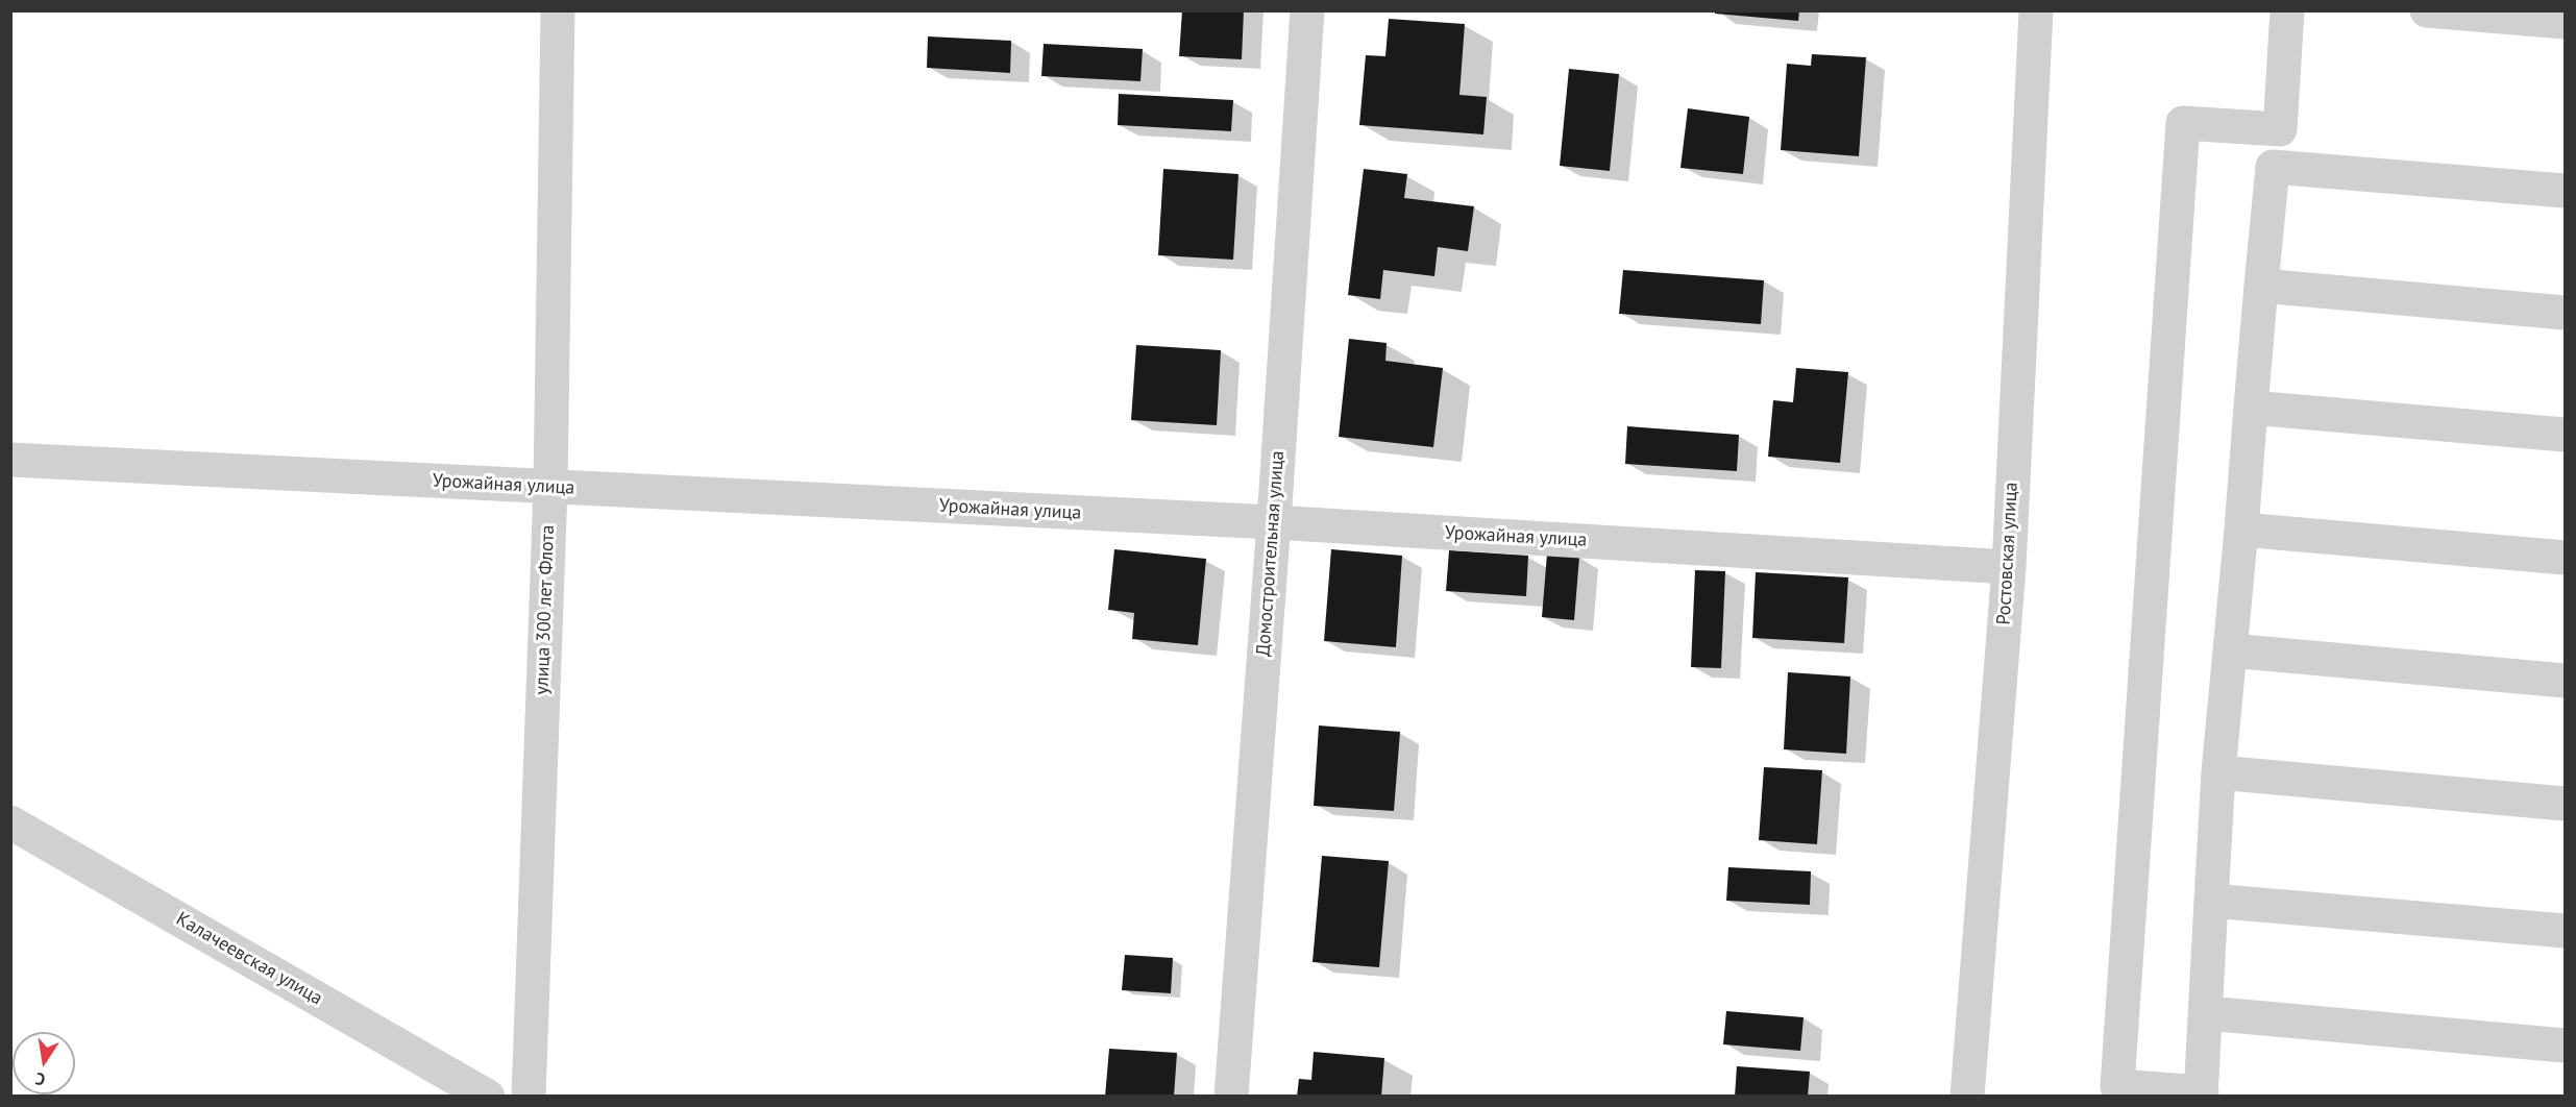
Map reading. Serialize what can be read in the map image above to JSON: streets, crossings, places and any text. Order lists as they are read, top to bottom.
{
  "streets": {
    "street": [
      "Урожайная улица",
      "Домостроительная улица",
      "Ростовская улица",
      "улица 300 лет Флота",
      "Калачеевская улица"
    ]
  },
  "crossings": [
    ["Урожайная улица", "Домостроительная улица"],
    ["Урожайная улица", "Ростовская улица"],
    ["Урожайная улица", "улица 300 лет Флота"]
  ],
  "north": "bottom"
}
